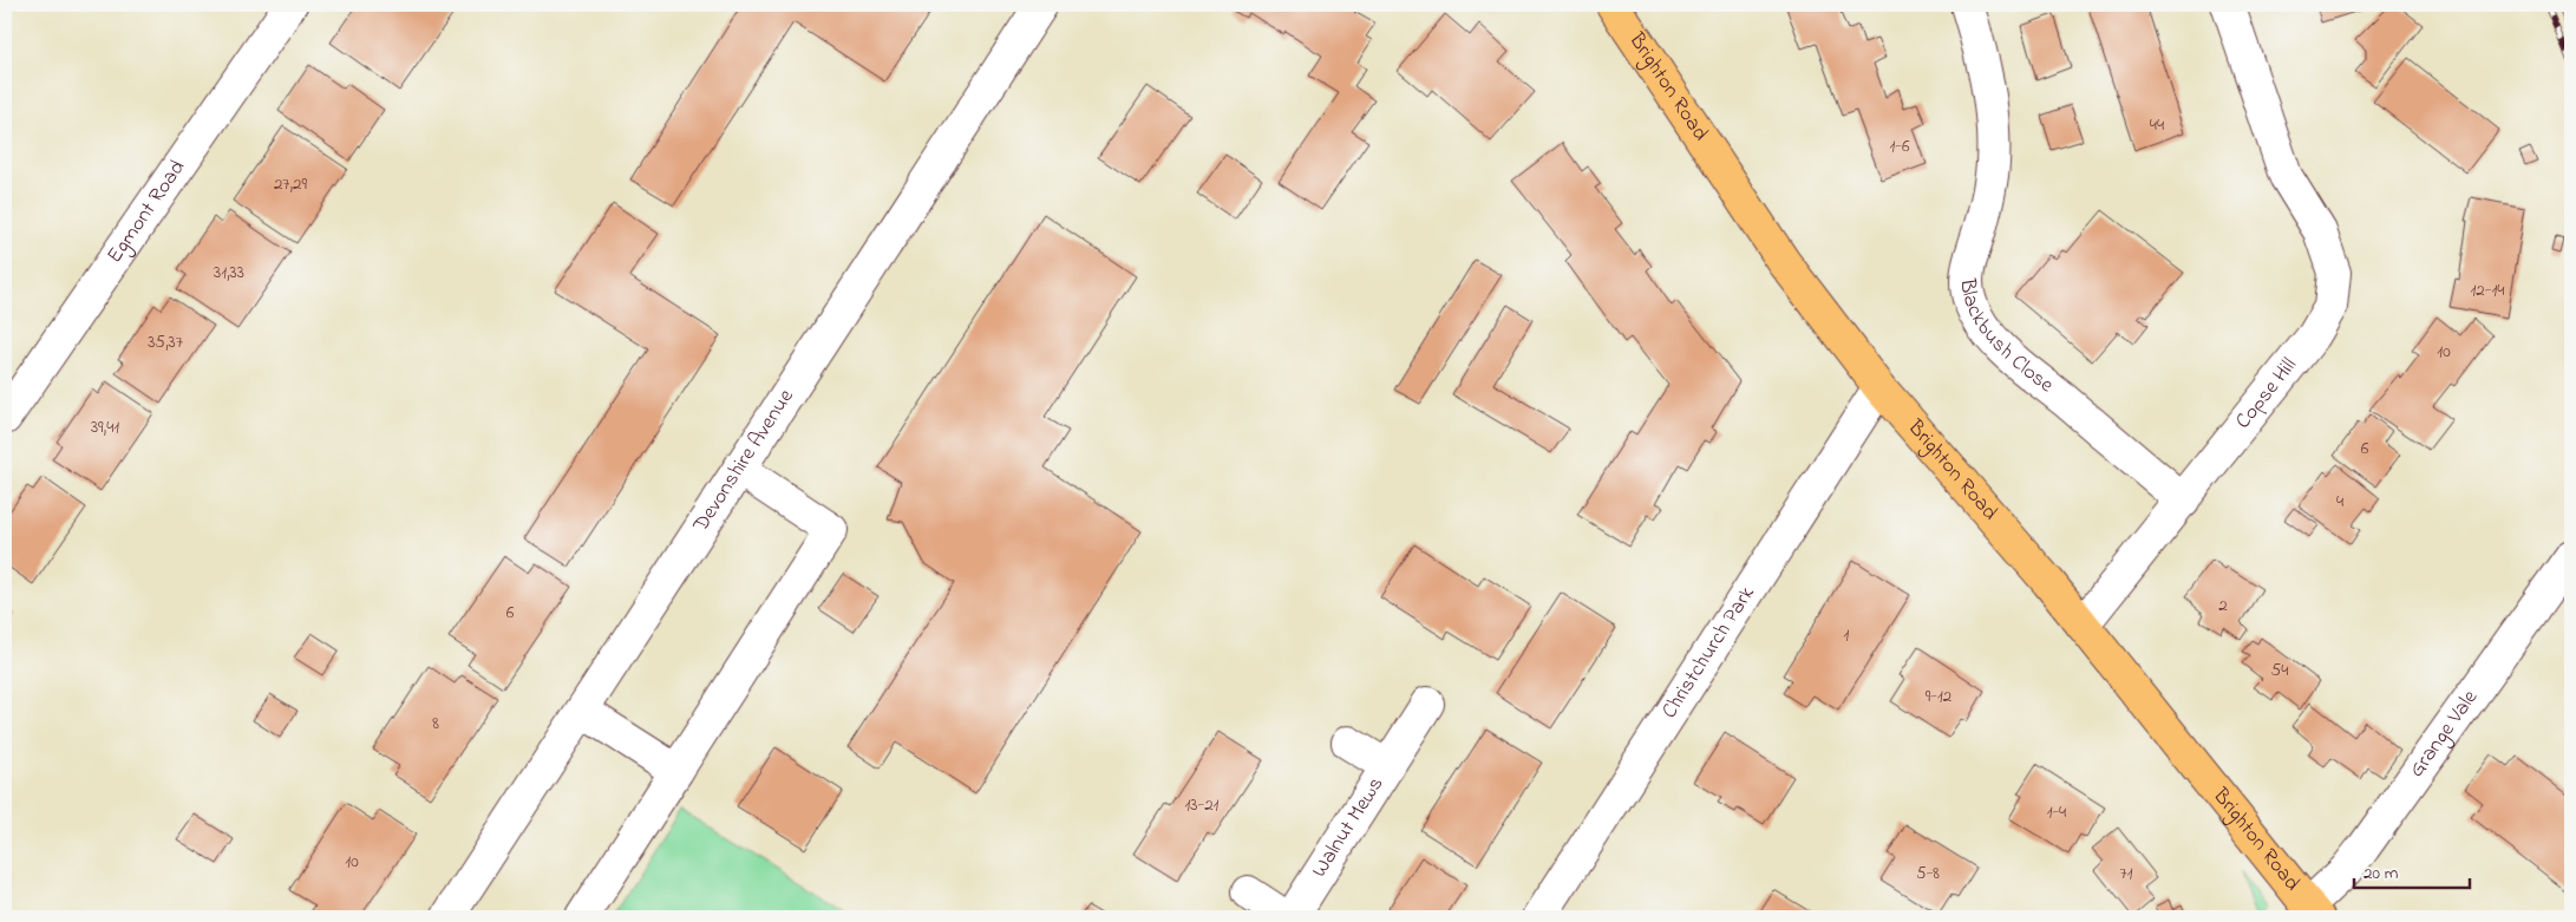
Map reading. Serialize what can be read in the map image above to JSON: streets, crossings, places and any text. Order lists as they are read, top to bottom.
{
  "streets": {
    "main road": ["Brighton Road"],
    "street": [
      "Egmont Road",
      "Blackbush Close",
      "Copse Hill",
      "Devonshire Avenue",
      "Christchurch Park",
      "Grange Vale",
      "Walnut Mews"
    ]
  },
  "crossings": [
    ["Brighton Road", "Copse Hill"],
    ["Brighton Road", "Christchurch Park"],
    ["Brighton Road", "Grange Vale"],
    ["Blackbush Close", "Copse Hill"]
  ],
  "house_numbers": [
    "44",
    "1-6",
    "27,29",
    "31,33",
    "12-14",
    "35,37",
    "10",
    "39,41",
    "6",
    "4",
    "2",
    "6",
    "1",
    "54",
    "9-12",
    "8",
    "13-21",
    "1-4",
    "10",
    "5-8",
    "71"
  ],
  "scale_bar": "20 m"
}
